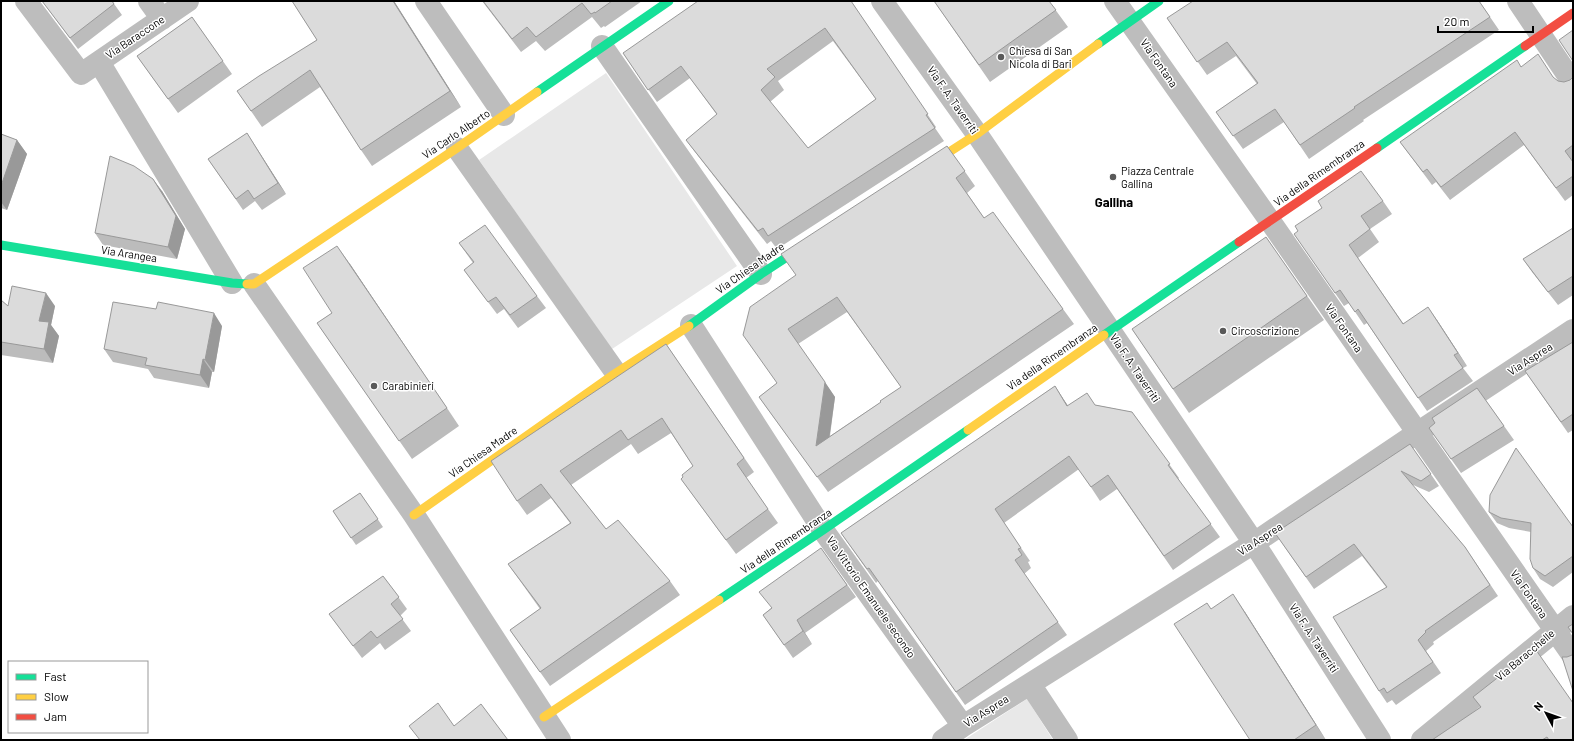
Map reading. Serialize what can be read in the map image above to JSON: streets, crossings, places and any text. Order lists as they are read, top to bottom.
{
  "streets": {
    "street": [
      "Via Baraccone",
      "Via Fontana",
      "Via F. A. Taverriti",
      "Via Carlo Alberto",
      "Via della Rimembranza",
      "Via Arangea",
      "Via Chiesa Madre",
      "Via Asprea",
      "Via Vittorio Emanuele secondo",
      "Via Baracchelle"
    ]
  },
  "crossings": [
    ["Via Fontana", "Via della Rimembranza"],
    ["Via Fontana", "Via Asprea"],
    ["Via Fontana", "Via Baracchelle"],
    ["Via F. A. Taverriti", "Via della Rimembranza"],
    ["Via F. A. Taverriti", "Via Asprea"],
    ["Via Carlo Alberto", "Via Arangea"],
    ["Via della Rimembranza", "Via Vittorio Emanuele secondo"],
    ["Via Chiesa Madre", "Via Vittorio Emanuele secondo"],
    ["Via Asprea", "Via Vittorio Emanuele secondo"]
  ],
  "districts": ["Gallina"],
  "places": [
    "Chiesa di San Nicola di Bari",
    "Piazza Centrale Gallina",
    "Circoscrizione",
    "Carabinieri"
  ],
  "legend": ["Fast", "Slow", "Jam"],
  "scale_bar": "20 m",
  "north": "top left"
}
